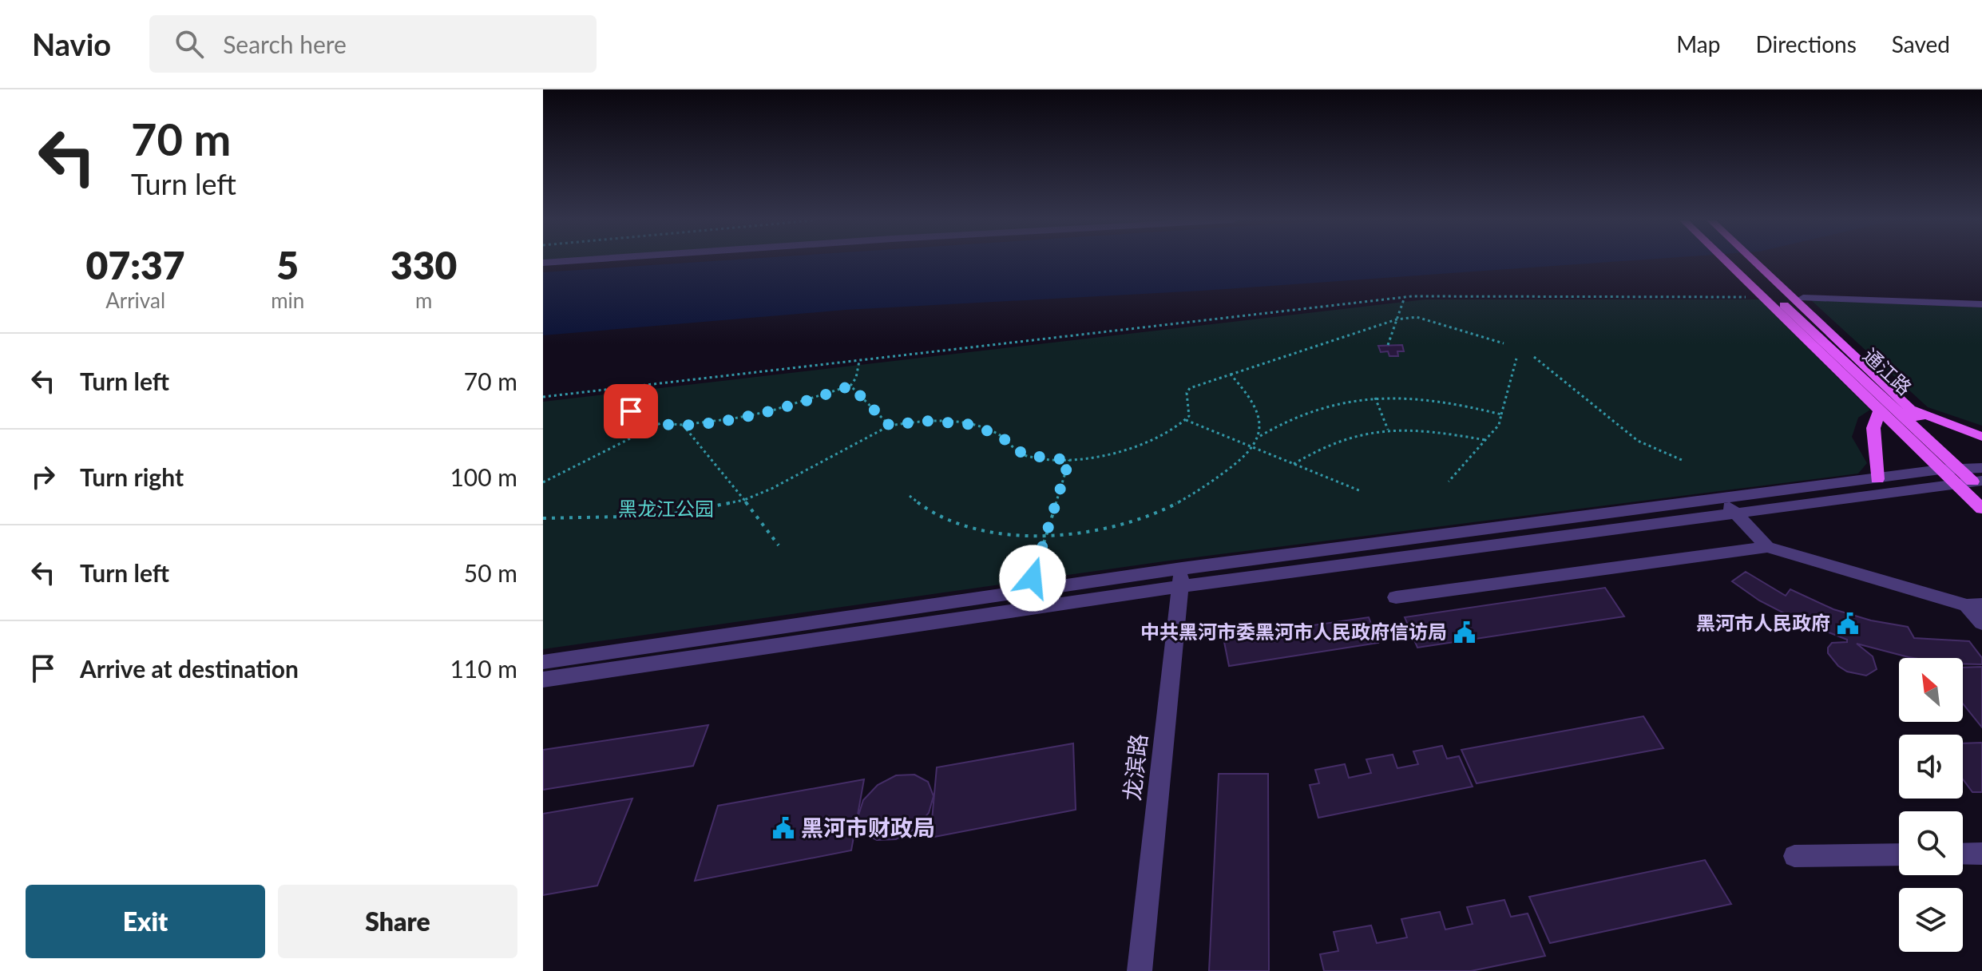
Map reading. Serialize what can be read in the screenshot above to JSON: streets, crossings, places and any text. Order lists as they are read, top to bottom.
{
  "streets": {
    "main road": ["通江路"],
    "street": ["龙滨路"]
  },
  "parks": ["黑龙江公园"],
  "places": {
    "public building": ["黑河市人民政府", "中共黑河市委黑河市人民政府信访局", "黑河市财政局"]
  },
  "north": "top left",
  "page": {
    "header": "Navio",
    "search": "Search here",
    "nav": ["Map", "Directions", "Saved"],
    "turn": ["70 m", "Turn left"],
    "eta": [
      "07:37",
      "Arrival",
      "5",
      "min",
      "330",
      "m"
    ],
    "list": [
      {
        "name": "Turn left",
        "value": "70 m"
      },
      {
        "name": "Turn right",
        "value": "100 m"
      },
      {
        "name": "Turn left",
        "value": "50 m"
      },
      {
        "name": "Arrive at destination",
        "value": "110 m"
      }
    ],
    "buttons": ["Exit", "Share"]
  }
}
